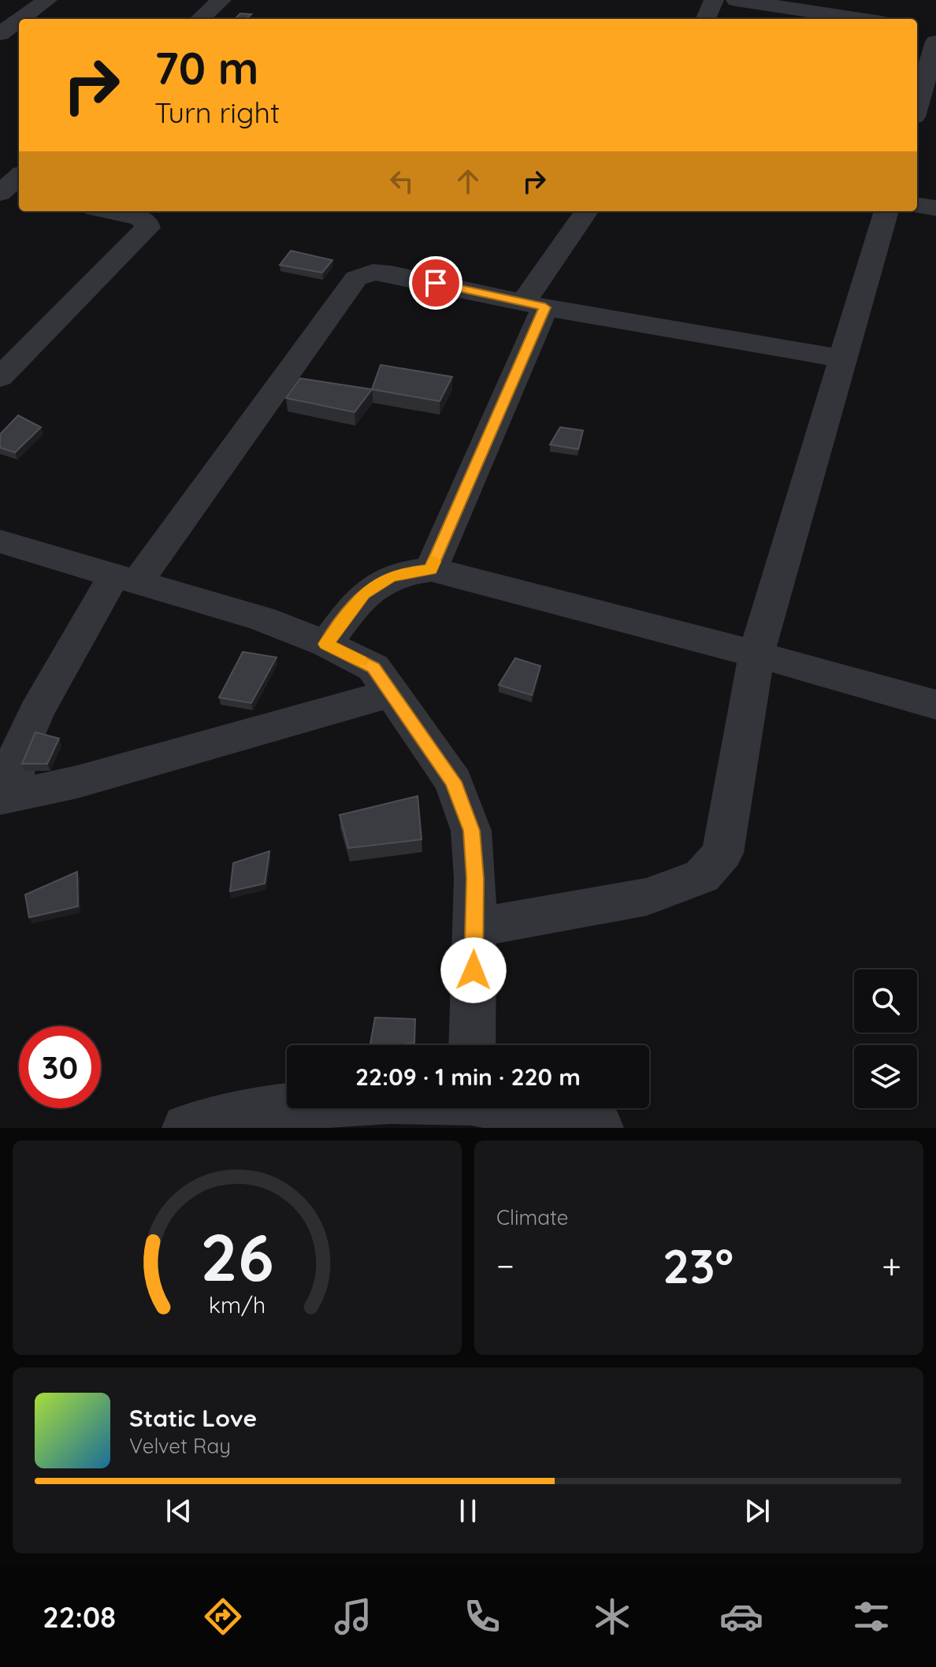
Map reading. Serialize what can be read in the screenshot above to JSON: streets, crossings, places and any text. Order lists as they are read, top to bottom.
{
  "page": {
    "turn": ["70 m", "Turn right"],
    "limit": "30",
    "trip": "22:09 · 1 min · 220 m",
    "tile": "Climate",
    "heat": ["−", "23°", "+"],
    "song": ["Static Love", "Velvet Ray"],
    "tabs": "22:08",
    "gauge": ["26", "km/h"]
  }
}
